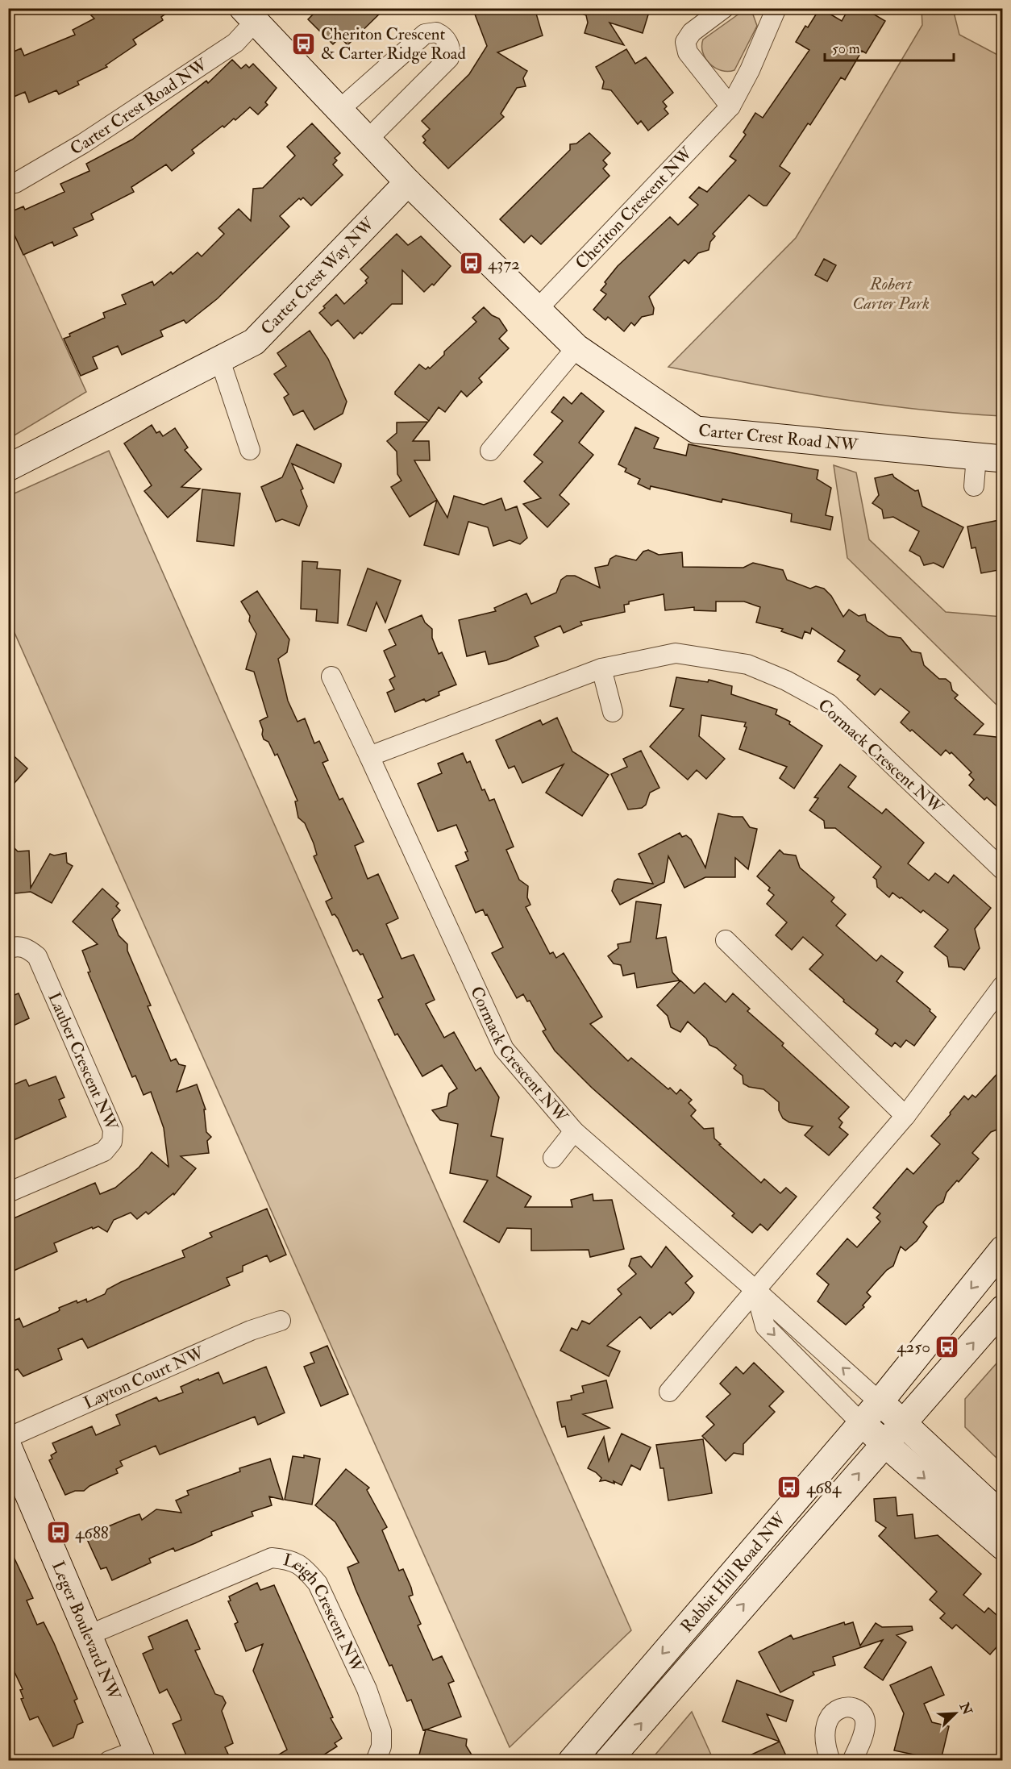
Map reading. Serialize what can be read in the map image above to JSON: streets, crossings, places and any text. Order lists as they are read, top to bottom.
{
  "streets": {
    "street": [
      "Carter Crest Road NW",
      "Cheriton Crescent NW",
      "Carter Crest Way NW",
      "Cormack Crescent NW",
      "Lauber Crescent NW",
      "Layton Court NW",
      "Rabbit Hill Road NW",
      "Leigh Crescent NW",
      "Leger Boulevard NW"
    ]
  },
  "crossings": [
    ["Carter Crest Road NW", "Cheriton Crescent NW"],
    ["Carter Crest Road NW", "Carter Crest Way NW"],
    ["Cormack Crescent NW", "Rabbit Hill Road NW"],
    ["Leigh Crescent NW", "Leger Boulevard NW"]
  ],
  "parks": ["Robert Carter Park"],
  "places": {
    "bus stop": [
      "Cheriton Crescent & Carter Ridge Road",
      "4372",
      "4250",
      "4684",
      "4688"
    ]
  },
  "scale_bar": "50 m",
  "north": "top right"
}
